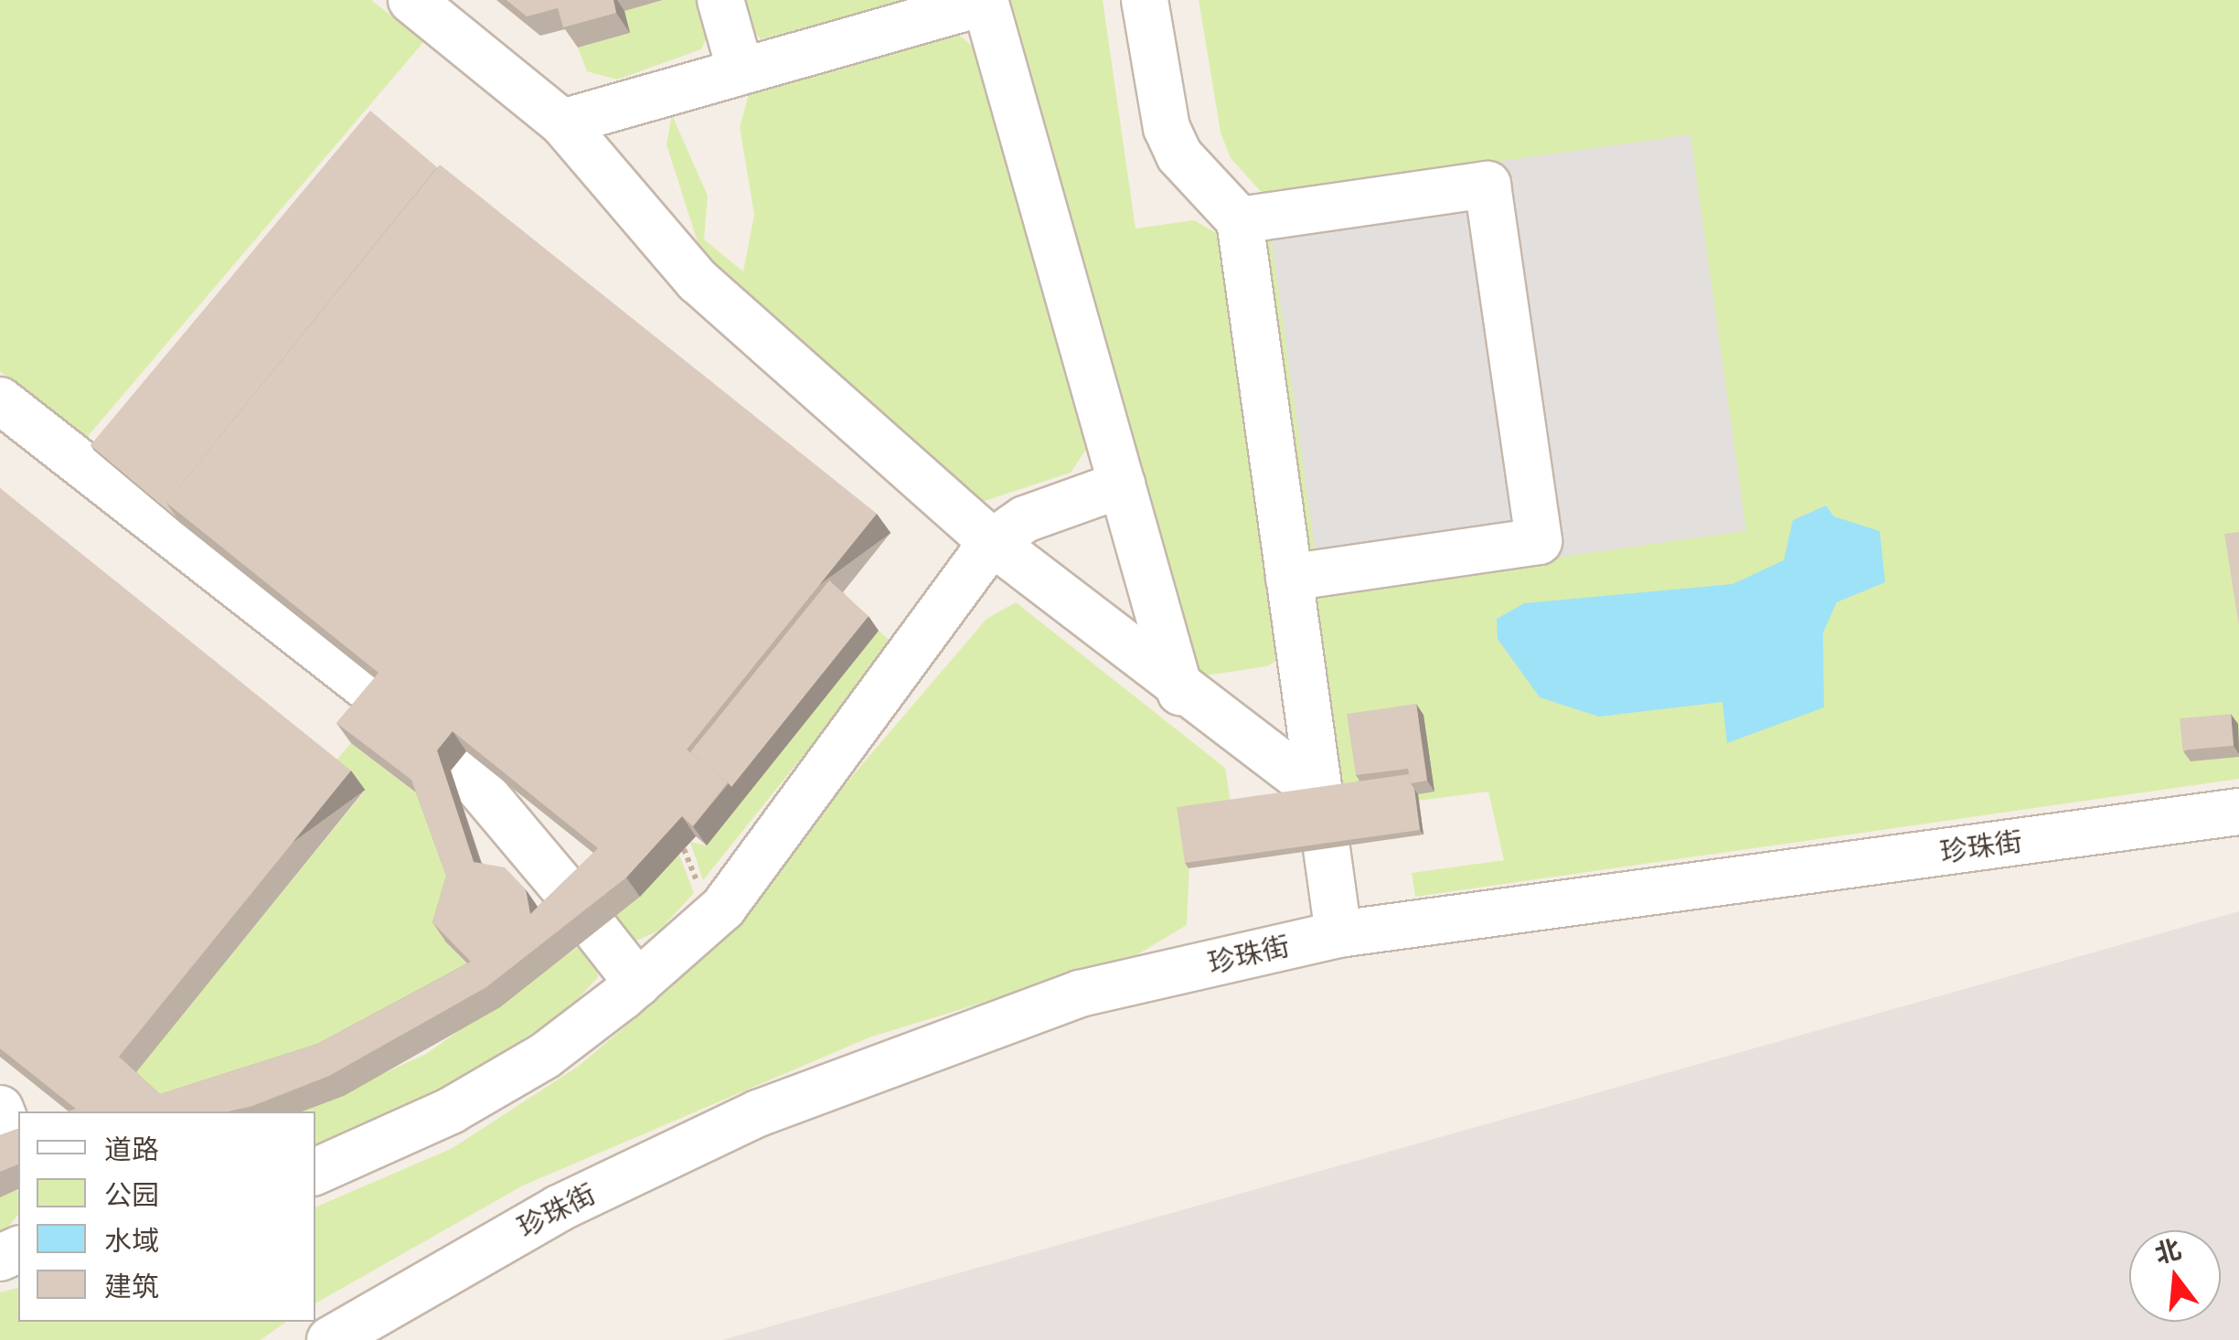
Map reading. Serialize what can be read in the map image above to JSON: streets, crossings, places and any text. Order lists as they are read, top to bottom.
{
  "streets": {
    "street": ["珍珠街"]
  },
  "legend": [
    "道路",
    "公园",
    "水域",
    "建筑"
  ],
  "north": "top"
}
